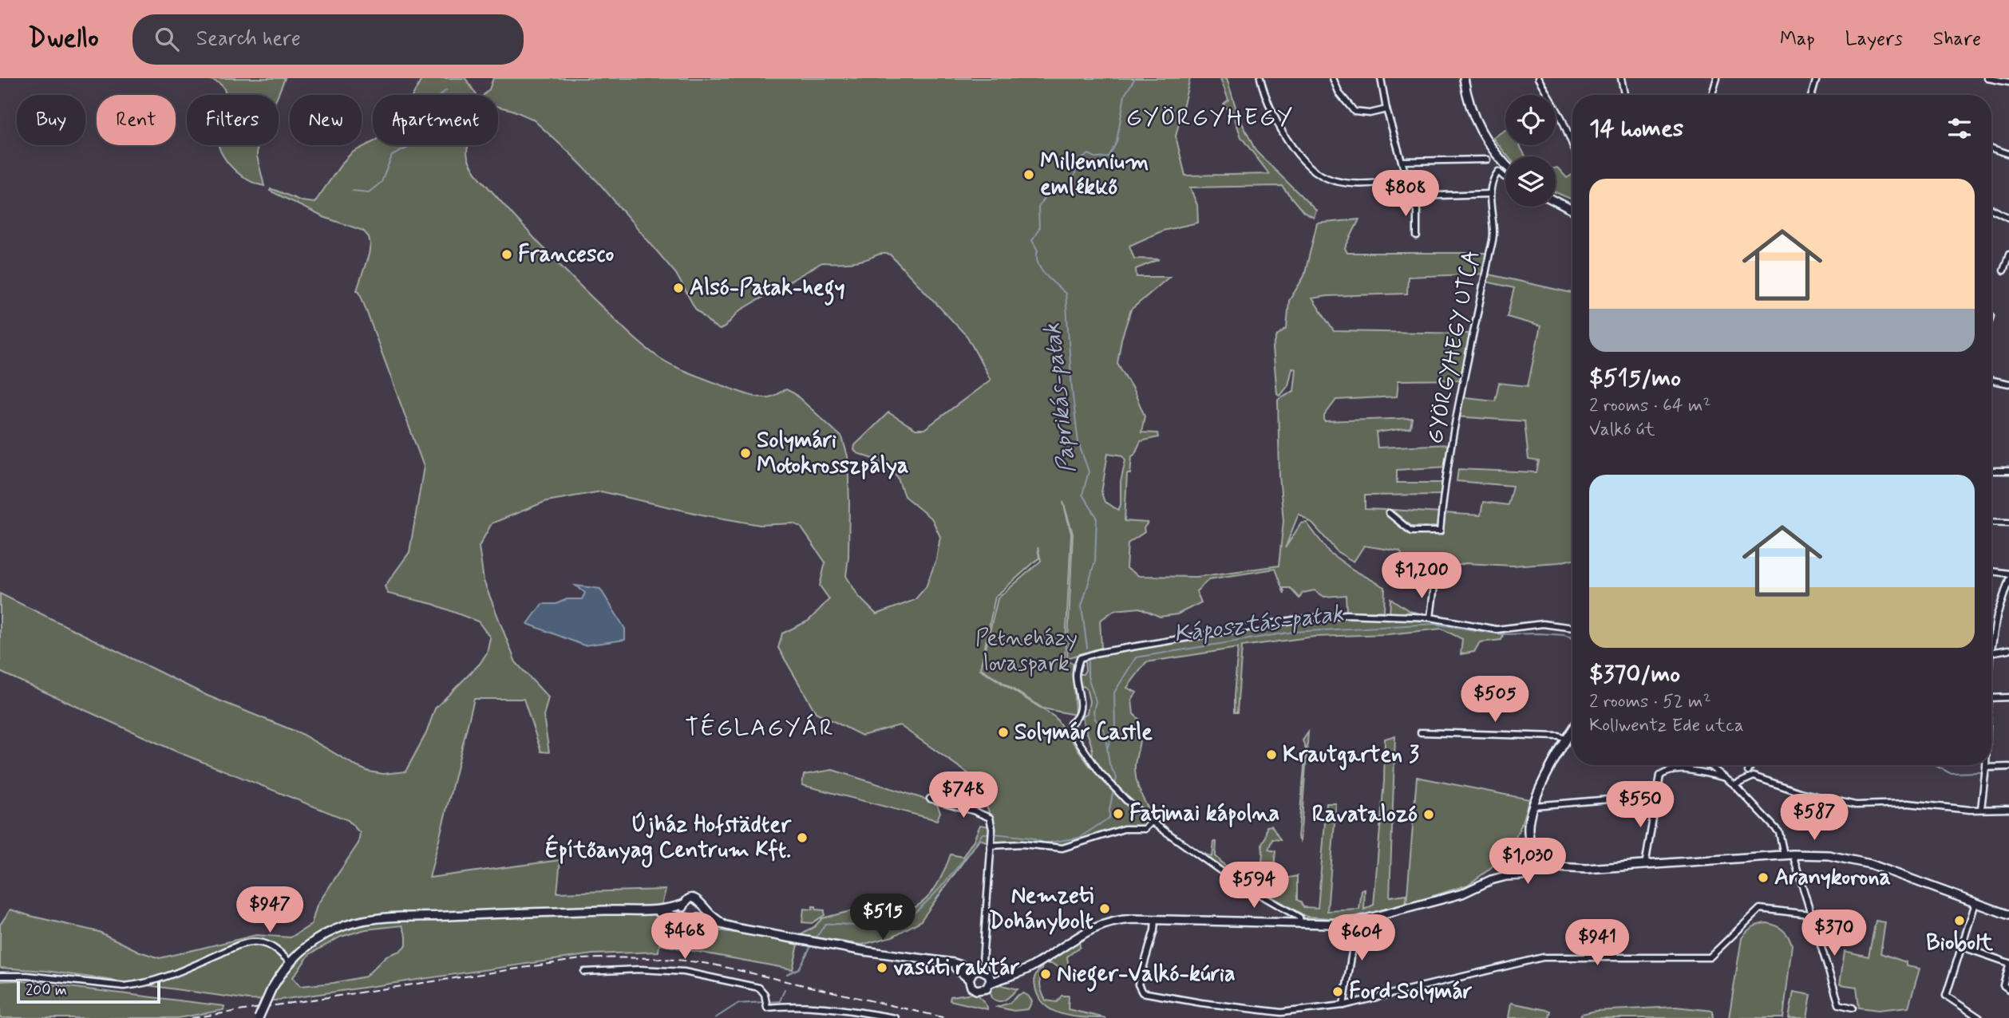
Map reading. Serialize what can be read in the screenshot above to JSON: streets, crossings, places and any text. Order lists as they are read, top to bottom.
{
  "streets": {
    "street": ["GYÖRGYHEGY UTCA"]
  },
  "districts": ["GYÖRGYHEGY", "TÉGLAGYÁR"],
  "water": ["Paprikás-patak", "Káposztás-patak"],
  "parks": ["Petneházy lovaspark"],
  "places": [
    "Millennium emlékkő",
    "Francesco",
    "Alsó-Patak-hegy",
    "Solymári Motokrosszpálya",
    "Solymár Castle",
    "Krautgarten 3",
    "Fatimai kápolna",
    "Ravatalozó",
    "Újház Hofstädter Építőanyag Centrum Kft.",
    "Aranykorona",
    "Nemzeti Dohánybolt",
    "Biobolt",
    "vasúti raktár",
    "Nieger-Valkó-kúria",
    "Ford Solymár"
  ],
  "scale_bar": "200 m",
  "page": {
    "header": "Dwello",
    "search": "Search here",
    "nav": ["Map", "Layers", "Share"],
    "chip": [
      "Buy",
      "Rent",
      "Filters",
      "New",
      "Apartment"
    ],
    "heading": "14 homes",
    "list": [
      {
        "name": "$515/mo",
        "note": "2 rooms · 64 m² · Valkó út"
      },
      {
        "name": "$370/mo",
        "note": "2 rooms · 52 m² · Kollwentz Ede utca"
      }
    ],
    "price": [
      "$808",
      "$1,200",
      "$505",
      "$748",
      "$550",
      "$587",
      "$1,030",
      "$594",
      "$947",
      "$515",
      "$370",
      "$468",
      "$604",
      "$941"
    ],
    "scale": "200 m"
  }
}
